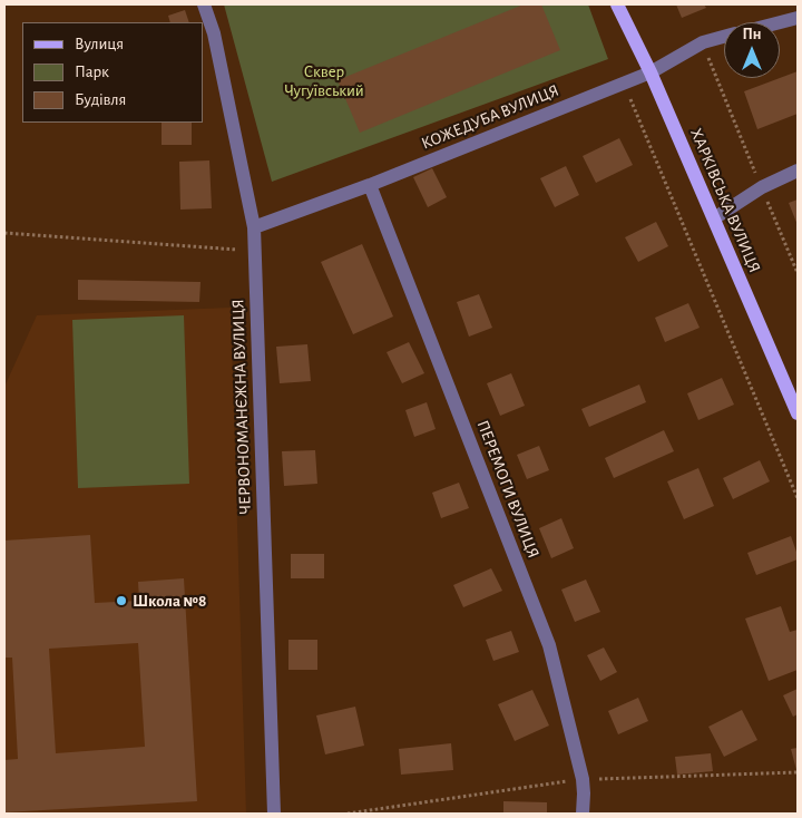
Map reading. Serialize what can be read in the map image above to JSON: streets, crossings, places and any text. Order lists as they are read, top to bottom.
{
  "streets": {
    "main road": ["ХАРКІВСЬКА ВУЛИЦЯ"],
    "street": ["КОЖЕДУБА ВУЛИЦЯ", "ЧЕРВОНОМАНЄЖНА ВУЛИЦЯ", "ПЕРЕМОГИ ВУЛИЦЯ"]
  },
  "crossings": [
    ["КОЖЕДУБА ВУЛИЦЯ", "ХАРКІВСЬКА ВУЛИЦЯ"],
    ["КОЖЕДУБА ВУЛИЦЯ", "ЧЕРВОНОМАНЄЖНА ВУЛИЦЯ"],
    ["КОЖЕДУБА ВУЛИЦЯ", "ПЕРЕМОГИ ВУЛИЦЯ"]
  ],
  "parks": ["Сквер Чугуївський"],
  "places": ["Школа №8"],
  "legend": ["Вулиця", "Парк", "Будівля"],
  "north": "top"
}
